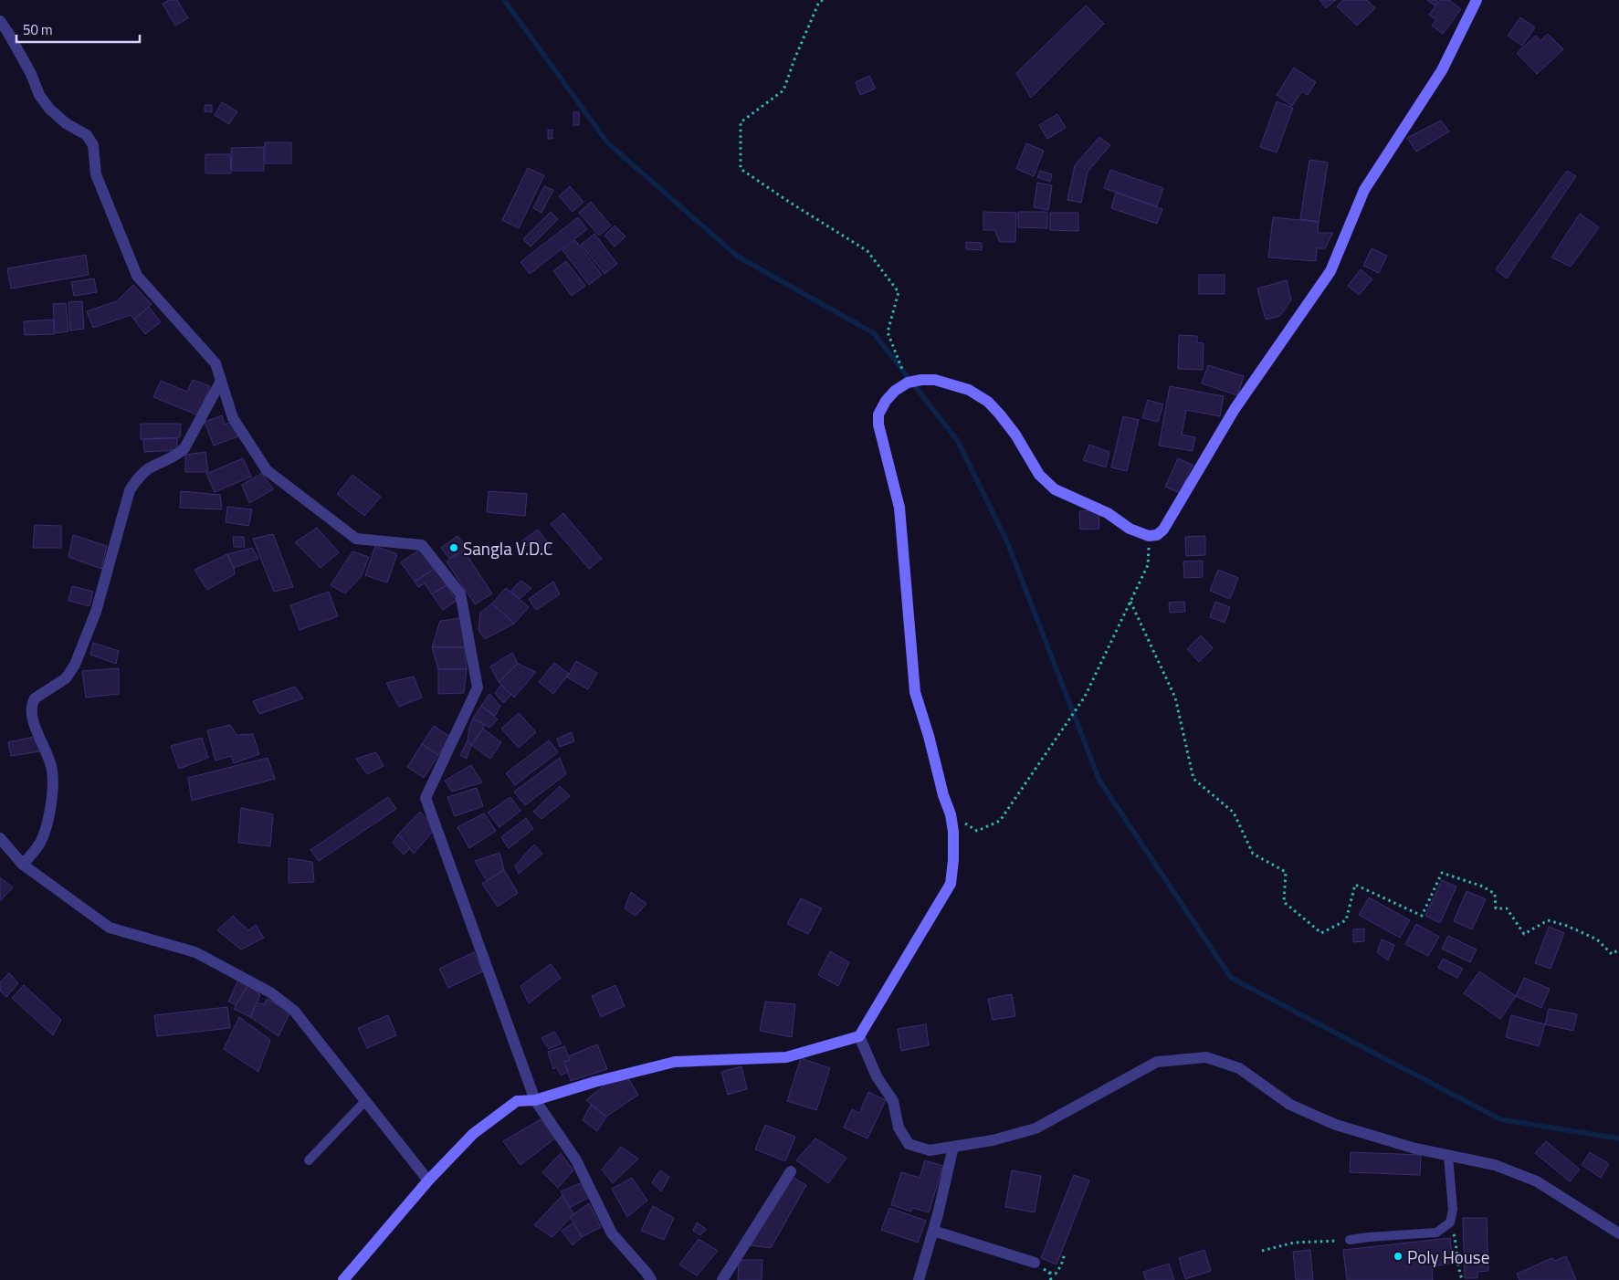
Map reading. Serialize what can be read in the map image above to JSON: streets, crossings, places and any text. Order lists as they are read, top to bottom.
{
  "places": ["Sangla V.D.C", "Poly House"],
  "scale_bar": "50 m"
}
